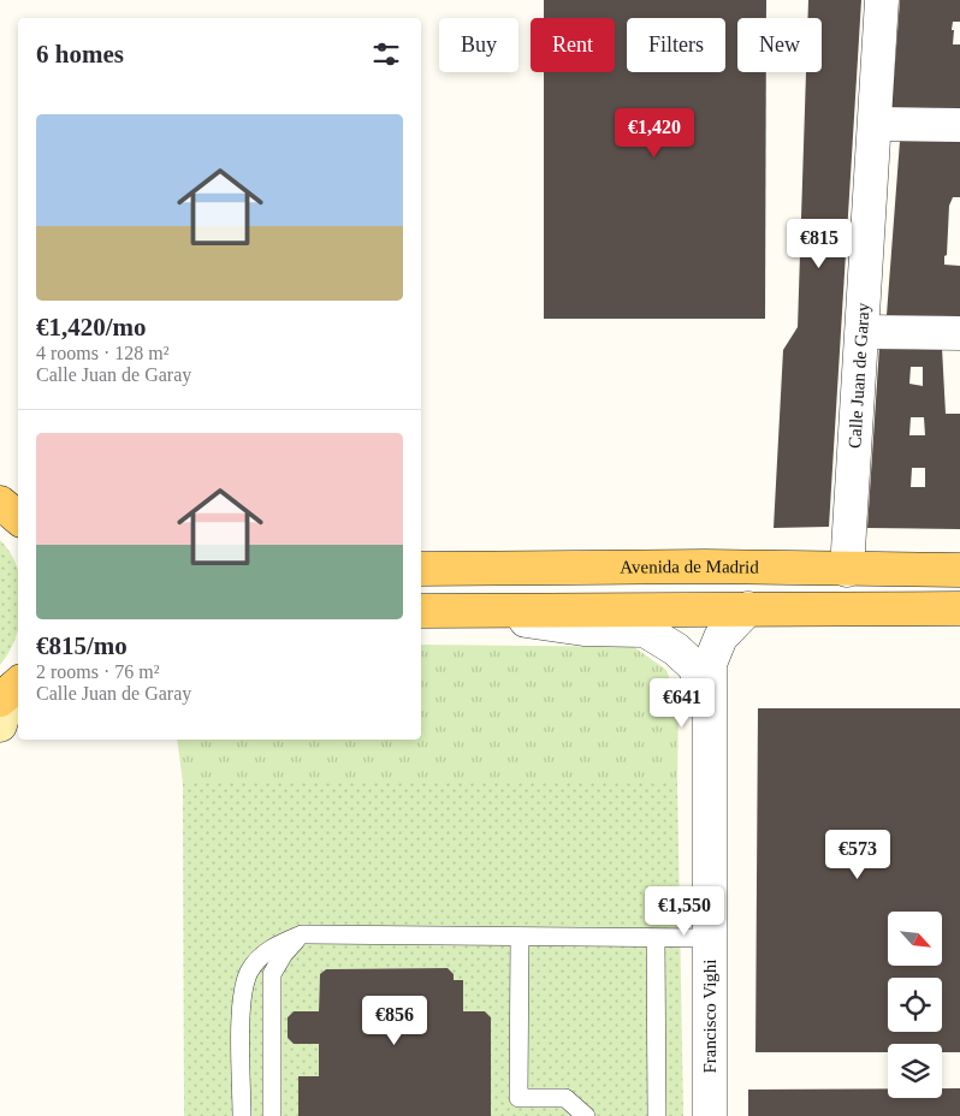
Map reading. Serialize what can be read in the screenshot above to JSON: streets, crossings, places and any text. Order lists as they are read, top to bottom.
{
  "streets": {
    "main road": ["Avenida de Madrid"],
    "street": ["Calle Juan de Garay", "Francisco Vighi"]
  },
  "crossings": [
    ["Calle Juan de Garay", "Avenida de Madrid"]
  ],
  "north": "bottom right",
  "page": {
    "chip": [
      "Buy",
      "Rent",
      "Filters",
      "New"
    ],
    "heading": "6 homes",
    "list": [
      {
        "name": "€1,420/mo",
        "note": "4 rooms · 128 m² · Calle Juan de Garay"
      },
      {
        "name": "€815/mo",
        "note": "2 rooms · 76 m² · Calle Juan de Garay"
      }
    ],
    "price": [
      "€1,420",
      "€815",
      "€641",
      "€573",
      "€1,550",
      "€856"
    ]
  }
}
